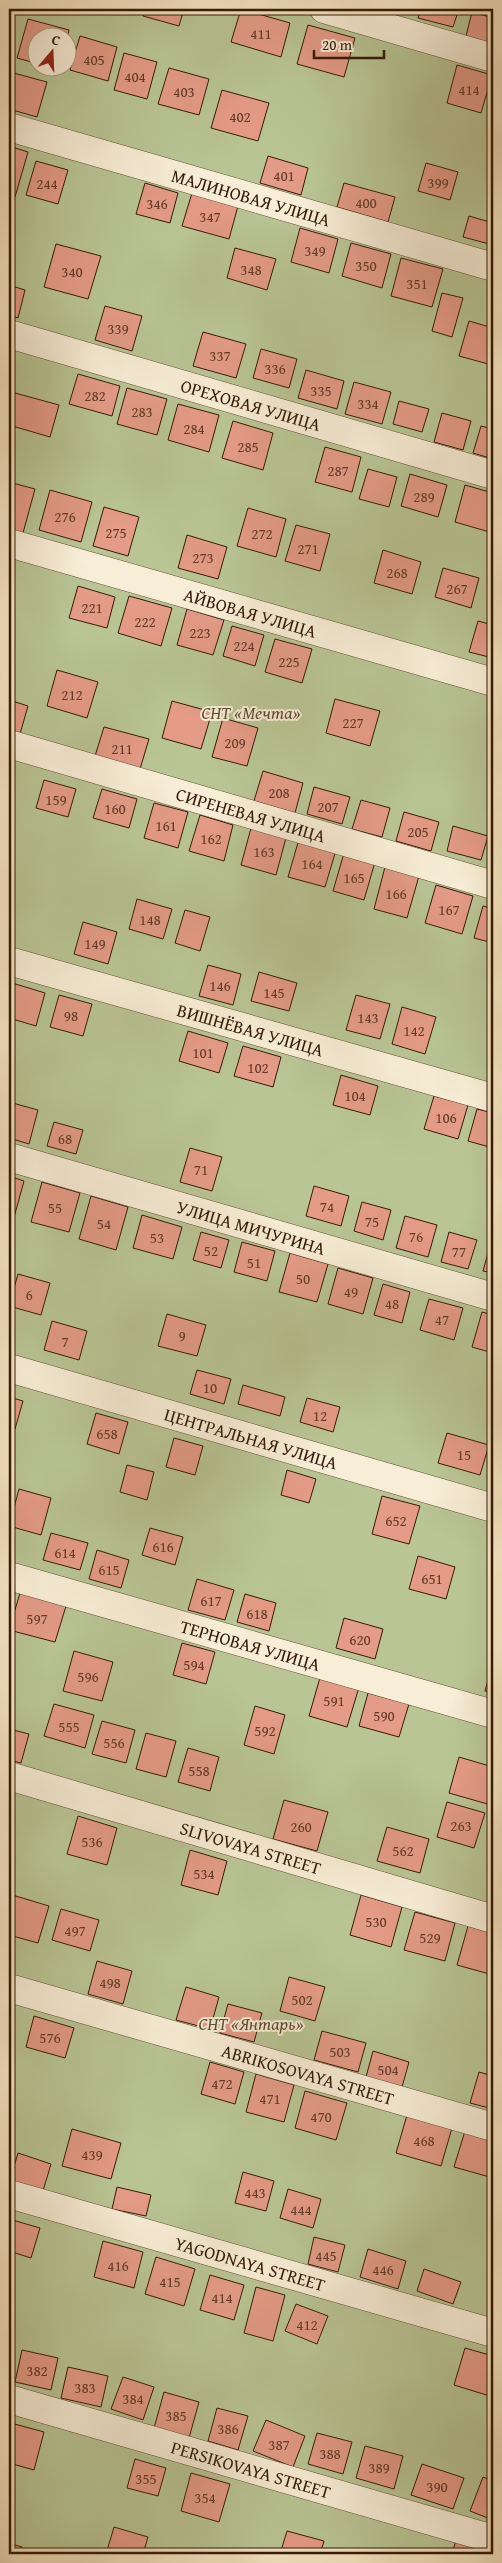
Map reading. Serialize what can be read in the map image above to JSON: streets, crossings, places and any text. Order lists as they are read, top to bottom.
{
  "streets": {
    "street": [
      "МАЛИНОВАЯ УЛИЦА",
      "ОРЕХОВАЯ УЛИЦА",
      "АЙВОВАЯ УЛИЦА",
      "СИРЕНЕВАЯ УЛИЦА",
      "ВИШНЁВАЯ УЛИЦА",
      "УЛИЦА МИЧУРИНА",
      "ЦЕНТРАЛЬНАЯ УЛИЦА",
      "ТЕРНОВАЯ УЛИЦА",
      "SLIVOVAYA STREET",
      "ABRIKOSOVAYA STREET",
      "YAGODNAYA STREET",
      "PERSIKOVAYA STREET"
    ]
  },
  "parks": ["СНТ «Мечта»", "СНТ «Янтарь»"],
  "house_numbers": [
    "411",
    "405",
    "404",
    "414",
    "403",
    "402",
    "401",
    "399",
    "244",
    "400",
    "346",
    "347",
    "349",
    "350",
    "348",
    "340",
    "351",
    "339",
    "337",
    "336",
    "335",
    "282",
    "334",
    "283",
    "284",
    "285",
    "287",
    "289",
    "276",
    "275",
    "272",
    "271",
    "273",
    "268",
    "267",
    "221",
    "222",
    "223",
    "224",
    "225",
    "212",
    "227",
    "209",
    "211",
    "208",
    "159",
    "207",
    "160",
    "161",
    "205",
    "162",
    "163",
    "164",
    "165",
    "166",
    "167",
    "148",
    "149",
    "146",
    "145",
    "98",
    "143",
    "142",
    "101",
    "102",
    "104",
    "106",
    "68",
    "71",
    "74",
    "55",
    "75",
    "54",
    "76",
    "53",
    "52",
    "77",
    "51",
    "50",
    "49",
    "6",
    "48",
    "47",
    "9",
    "7",
    "10",
    "12",
    "658",
    "15",
    "652",
    "616",
    "614",
    "615",
    "651",
    "617",
    "618",
    "597",
    "620",
    "594",
    "596",
    "591",
    "590",
    "555",
    "592",
    "556",
    "558",
    "263",
    "260",
    "536",
    "562",
    "534",
    "530",
    "497",
    "529",
    "498",
    "502",
    "576",
    "503",
    "504",
    "472",
    "471",
    "470",
    "468",
    "439",
    "443",
    "444",
    "445",
    "416",
    "446",
    "415",
    "414",
    "412",
    "382",
    "383",
    "384",
    "385",
    "386",
    "387",
    "388",
    "389",
    "355",
    "390",
    "354"
  ],
  "scale_bar": "20 m",
  "north": "top"
}
